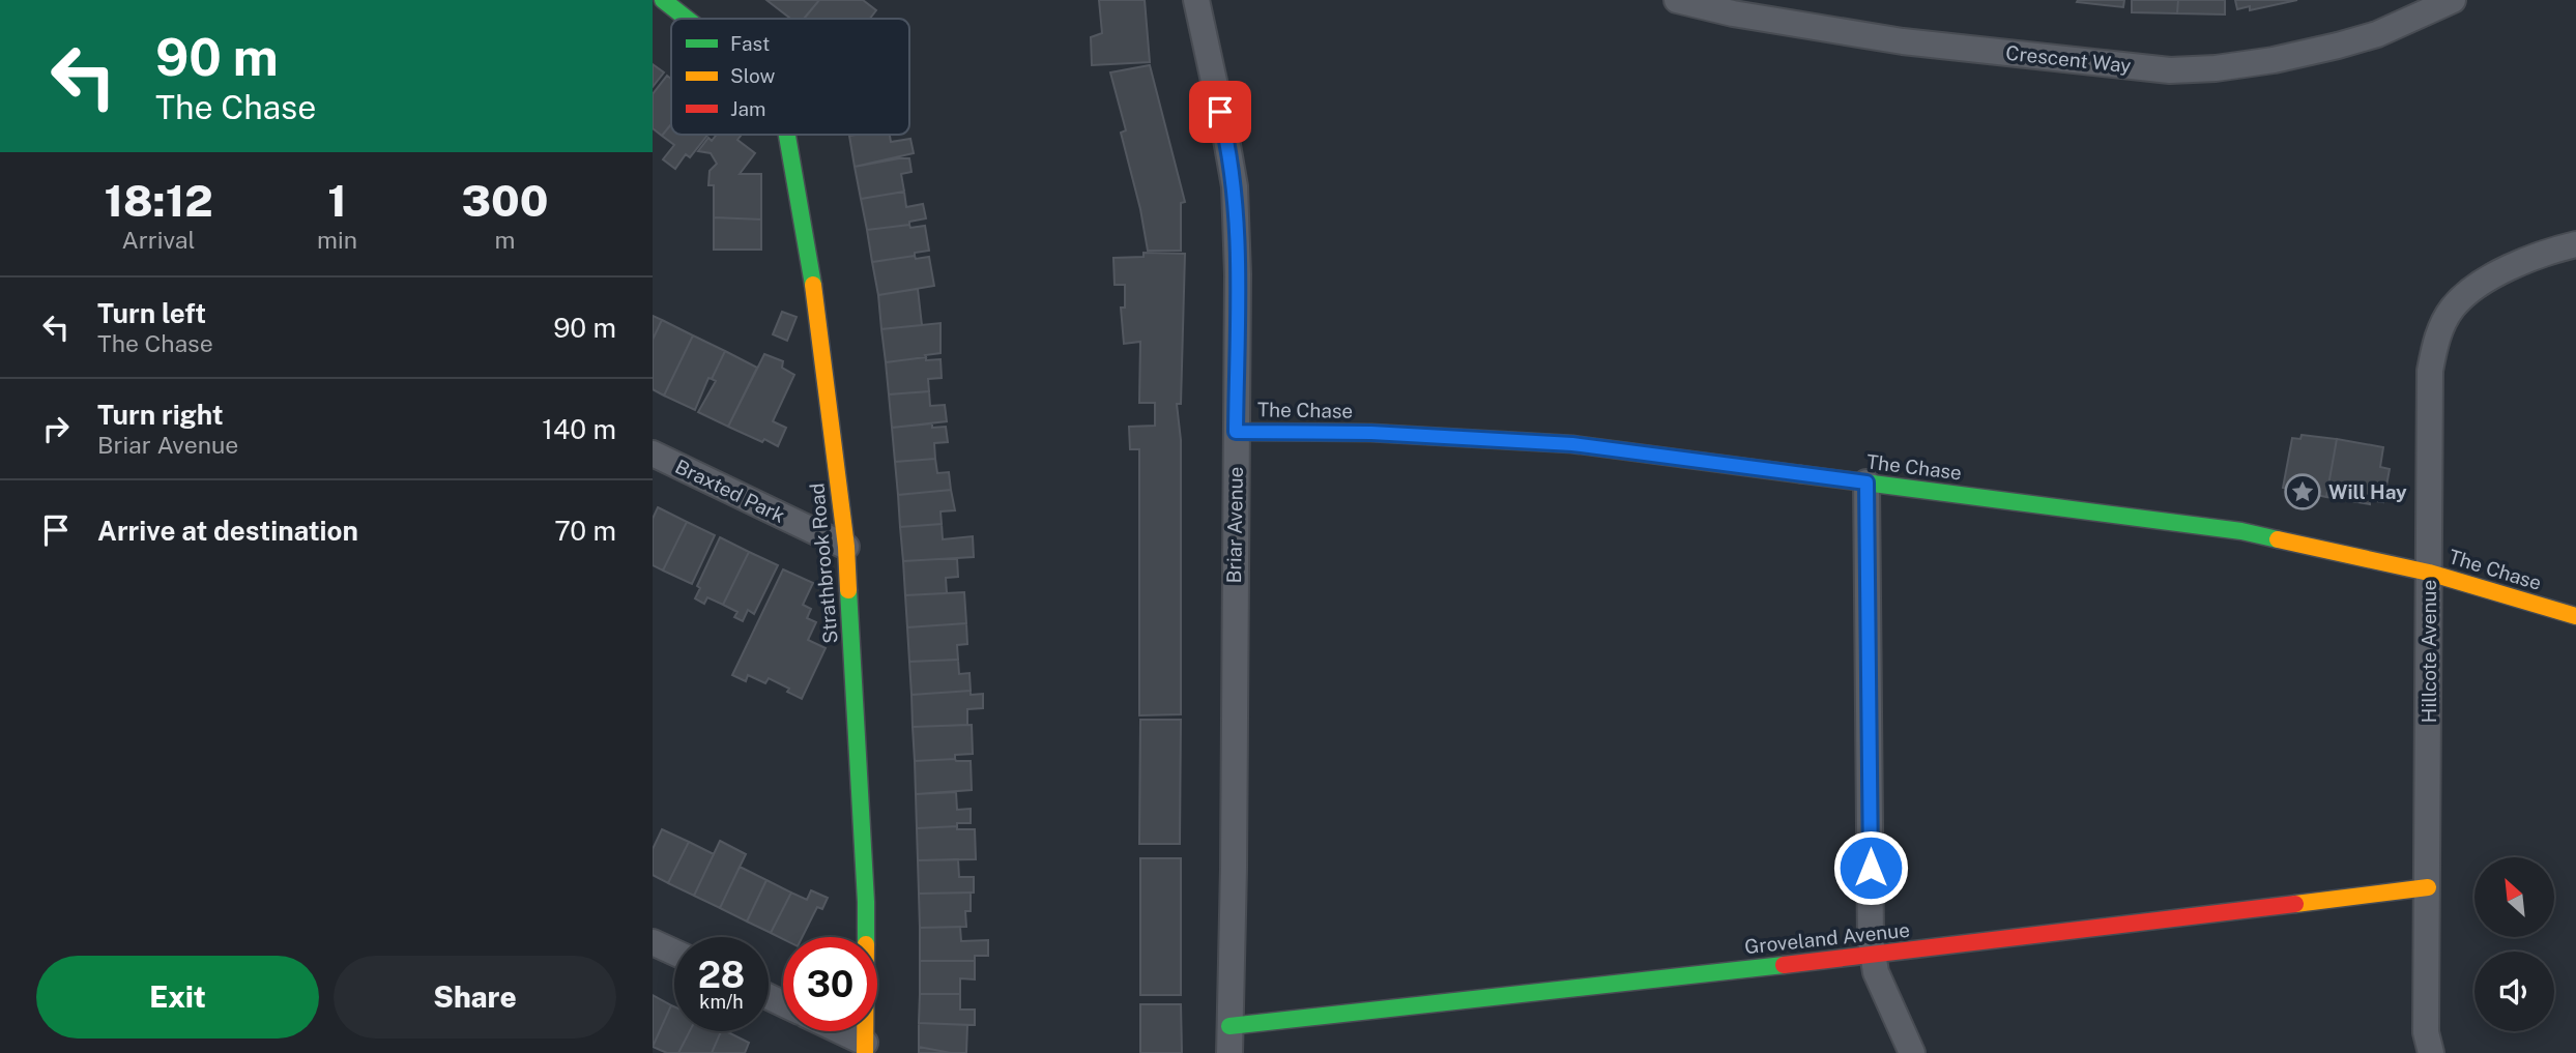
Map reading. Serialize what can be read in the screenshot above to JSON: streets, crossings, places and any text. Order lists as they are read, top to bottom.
{
  "streets": {
    "street": [
      "Crescent Way",
      "The Chase",
      "Braxted Park",
      "Briar Avenue",
      "Strathbrook Road",
      "Hillcote Avenue",
      "Groveland Avenue"
    ]
  },
  "crossings": [
    ["The Chase", "Briar Avenue"],
    ["The Chase", "Hillcote Avenue"],
    ["Braxted Park", "Strathbrook Road"],
    ["Briar Avenue", "Groveland Avenue"],
    ["Hillcote Avenue", "Groveland Avenue"]
  ],
  "places": {
    "place": ["Will Hay"]
  },
  "legend": ["Fast", "Slow", "Jam"],
  "north": "top left",
  "page": {
    "turn": ["90 m", "The Chase"],
    "eta": [
      "18:12",
      "Arrival",
      "1",
      "min",
      "300",
      "m"
    ],
    "list": [
      {
        "name": "Turn left",
        "note": "The Chase",
        "value": "90 m"
      },
      {
        "name": "Turn right",
        "note": "Briar Avenue",
        "value": "140 m"
      },
      {
        "name": "Arrive at destination",
        "value": "70 m"
      }
    ],
    "speed": "28 km/h",
    "limit": "30",
    "buttons": ["Exit", "Share"]
  }
}
